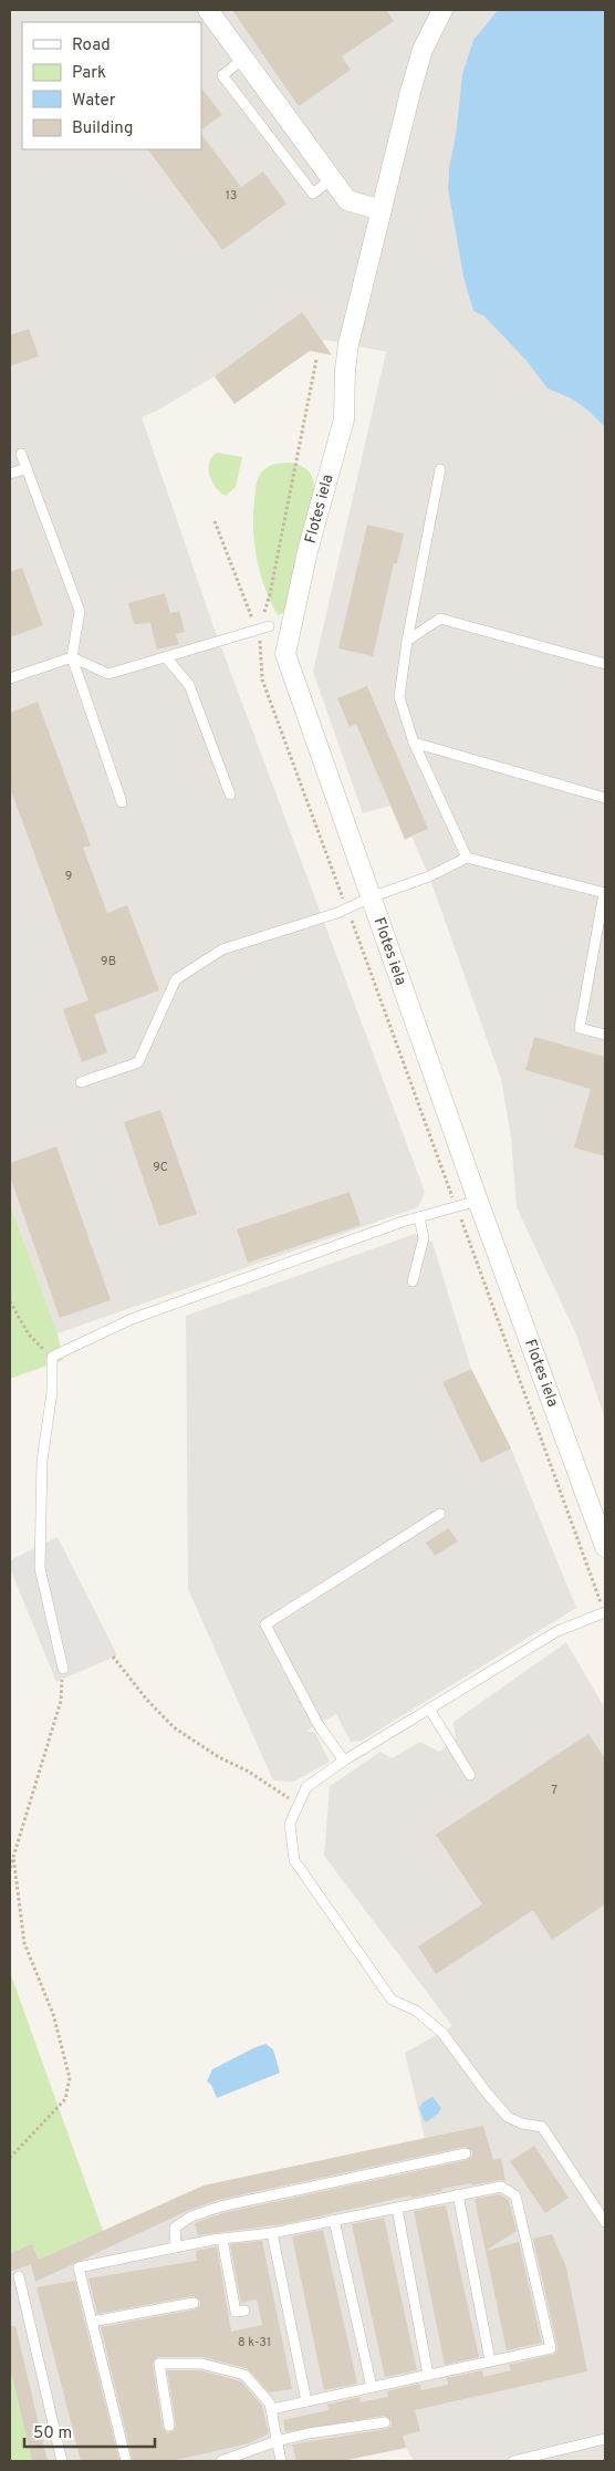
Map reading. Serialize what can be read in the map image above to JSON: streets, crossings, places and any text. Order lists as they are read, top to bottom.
{
  "streets": {
    "street": ["Flotes iela"]
  },
  "house_numbers": [
    "13",
    "9",
    "9B",
    "9C",
    "7",
    "8 k-31"
  ],
  "legend": [
    "Road",
    "Park",
    "Water",
    "Building"
  ],
  "scale_bar": "50 m"
}
